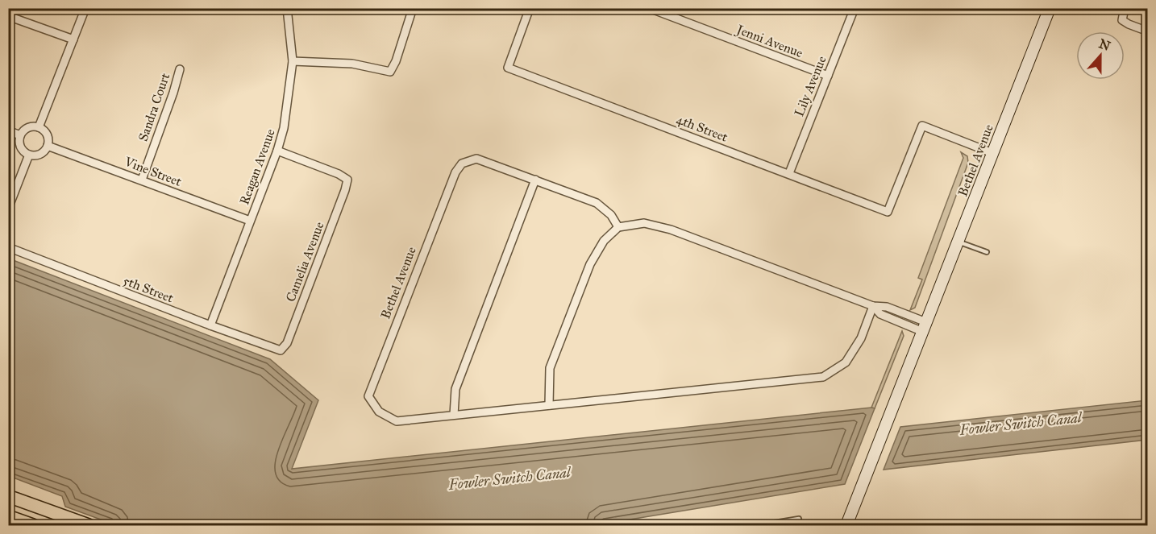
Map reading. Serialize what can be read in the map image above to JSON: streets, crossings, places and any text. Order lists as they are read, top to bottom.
{
  "streets": {
    "main road": ["Bethel Avenue"],
    "street": [
      "Jenni Avenue",
      "Lily Avenue",
      "Sandra Court",
      "4th Street",
      "Reagan Avenue",
      "Vine Street",
      "Camelia Avenue",
      "5th Street"
    ]
  },
  "crossings": [
    ["Jenni Avenue", "Lily Avenue"],
    ["Lily Avenue", "4th Street"],
    ["Sandra Court", "Vine Street"],
    ["4th Street", "Bethel Avenue"],
    ["Reagan Avenue", "Vine Street"],
    ["Reagan Avenue", "Camelia Avenue"],
    ["Reagan Avenue", "5th Street"],
    ["Camelia Avenue", "5th Street"]
  ],
  "water": ["Fowler Switch Canal"],
  "north": "top"
}
